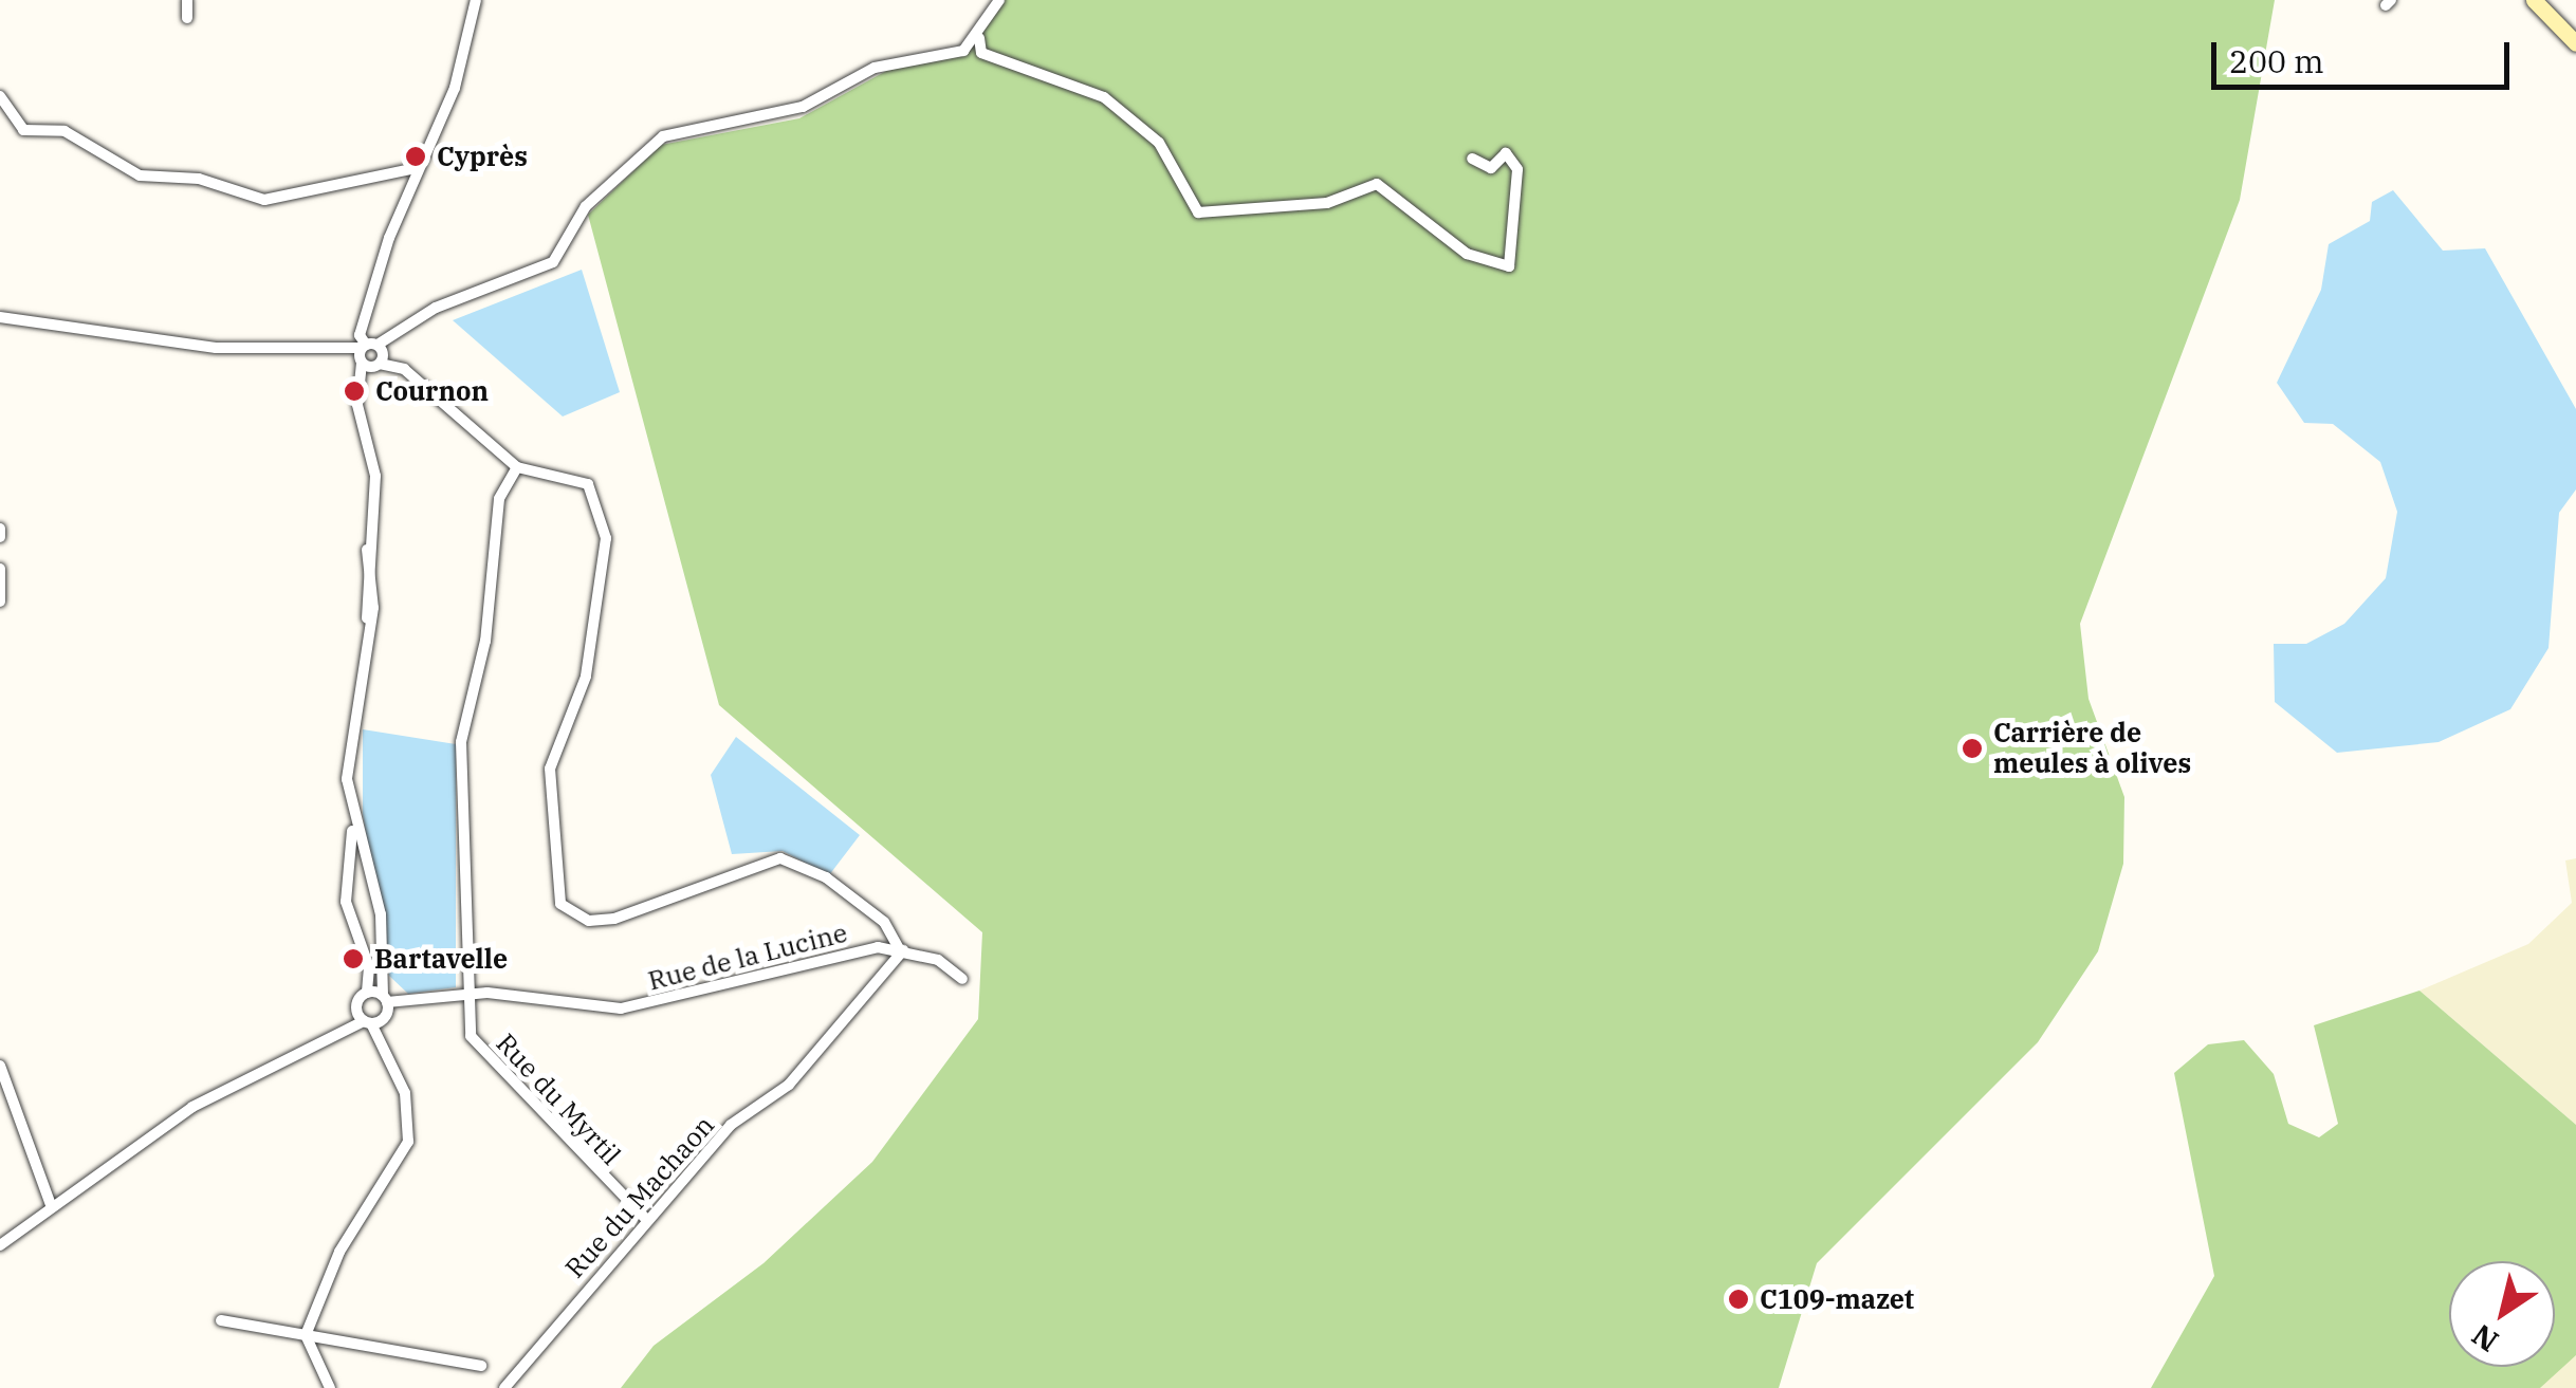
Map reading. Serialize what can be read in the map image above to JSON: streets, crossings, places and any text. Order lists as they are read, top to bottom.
{
  "streets": {
    "street": ["Rue de la Lucine", "Rue du Myrtil", "Rue du Machaon"]
  },
  "crossings": [
    ["Rue de la Lucine", "Rue du Myrtil"],
    ["Rue de la Lucine", "Rue du Machaon"],
    ["Rue du Myrtil", "Rue du Machaon"]
  ],
  "places": [
    "Cyprès",
    "Cournon",
    "Carrière de meules à olives",
    "Bartavelle",
    "C109-mazet"
  ],
  "scale_bar": "200 m",
  "north": "bottom left"
}
